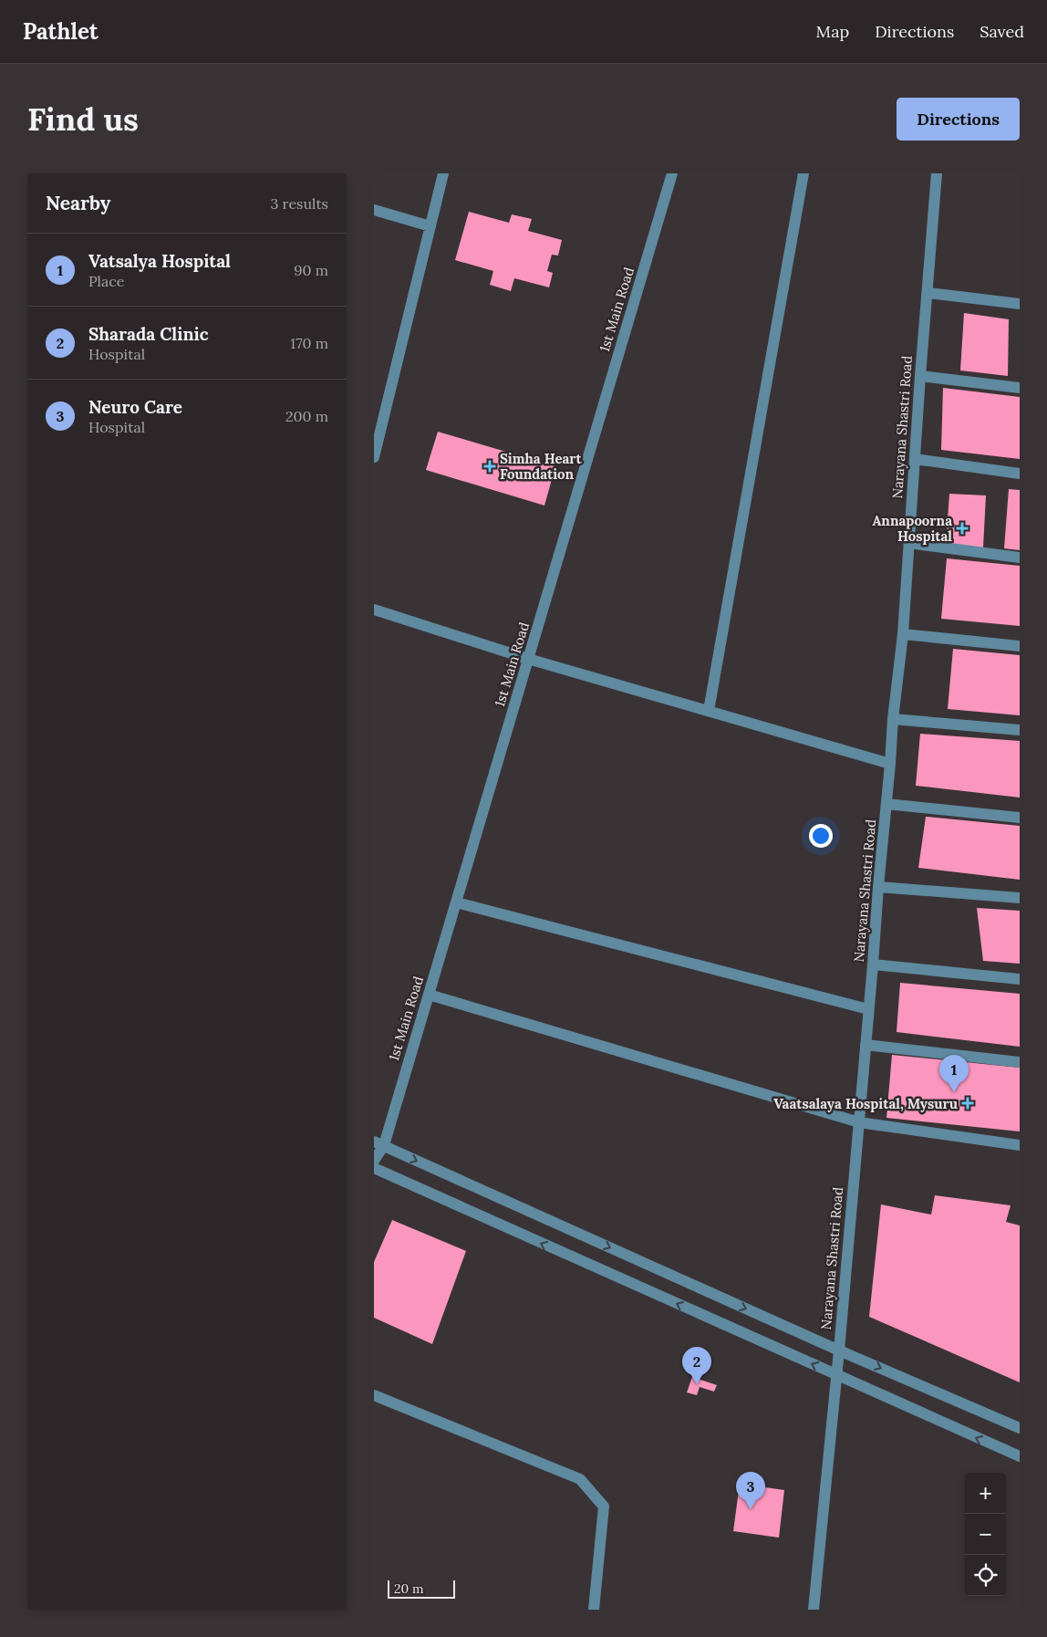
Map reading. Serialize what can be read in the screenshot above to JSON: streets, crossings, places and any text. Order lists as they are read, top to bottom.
{
  "streets": {
    "street": ["1st Main Road", "Narayana Shastri Road"]
  },
  "places": {
    "health": ["Simha Heart Foundation", "Annapoorna Hospital", "Vaatsalaya Hospital, Mysuru"]
  },
  "scale_bar": "20 m",
  "page": {
    "header": "Pathlet",
    "nav": ["Map", "Directions", "Saved"],
    "buttons": "Directions",
    "title": "Find us",
    "heading": ["Nearby", "3 results"],
    "list": [
      {
        "mark": "1",
        "name": "Vatsalya Hospital",
        "note": "Place",
        "value": "90 m"
      },
      {
        "mark": "2",
        "name": "Sharada Clinic",
        "note": "Hospital",
        "value": "170 m"
      },
      {
        "mark": "3",
        "name": "Neuro Care",
        "note": "Hospital",
        "value": "200 m"
      }
    ],
    "pins": ["1", "2", "3"],
    "map_buttons": ["+", "−"],
    "scale": "20 m"
  }
}
